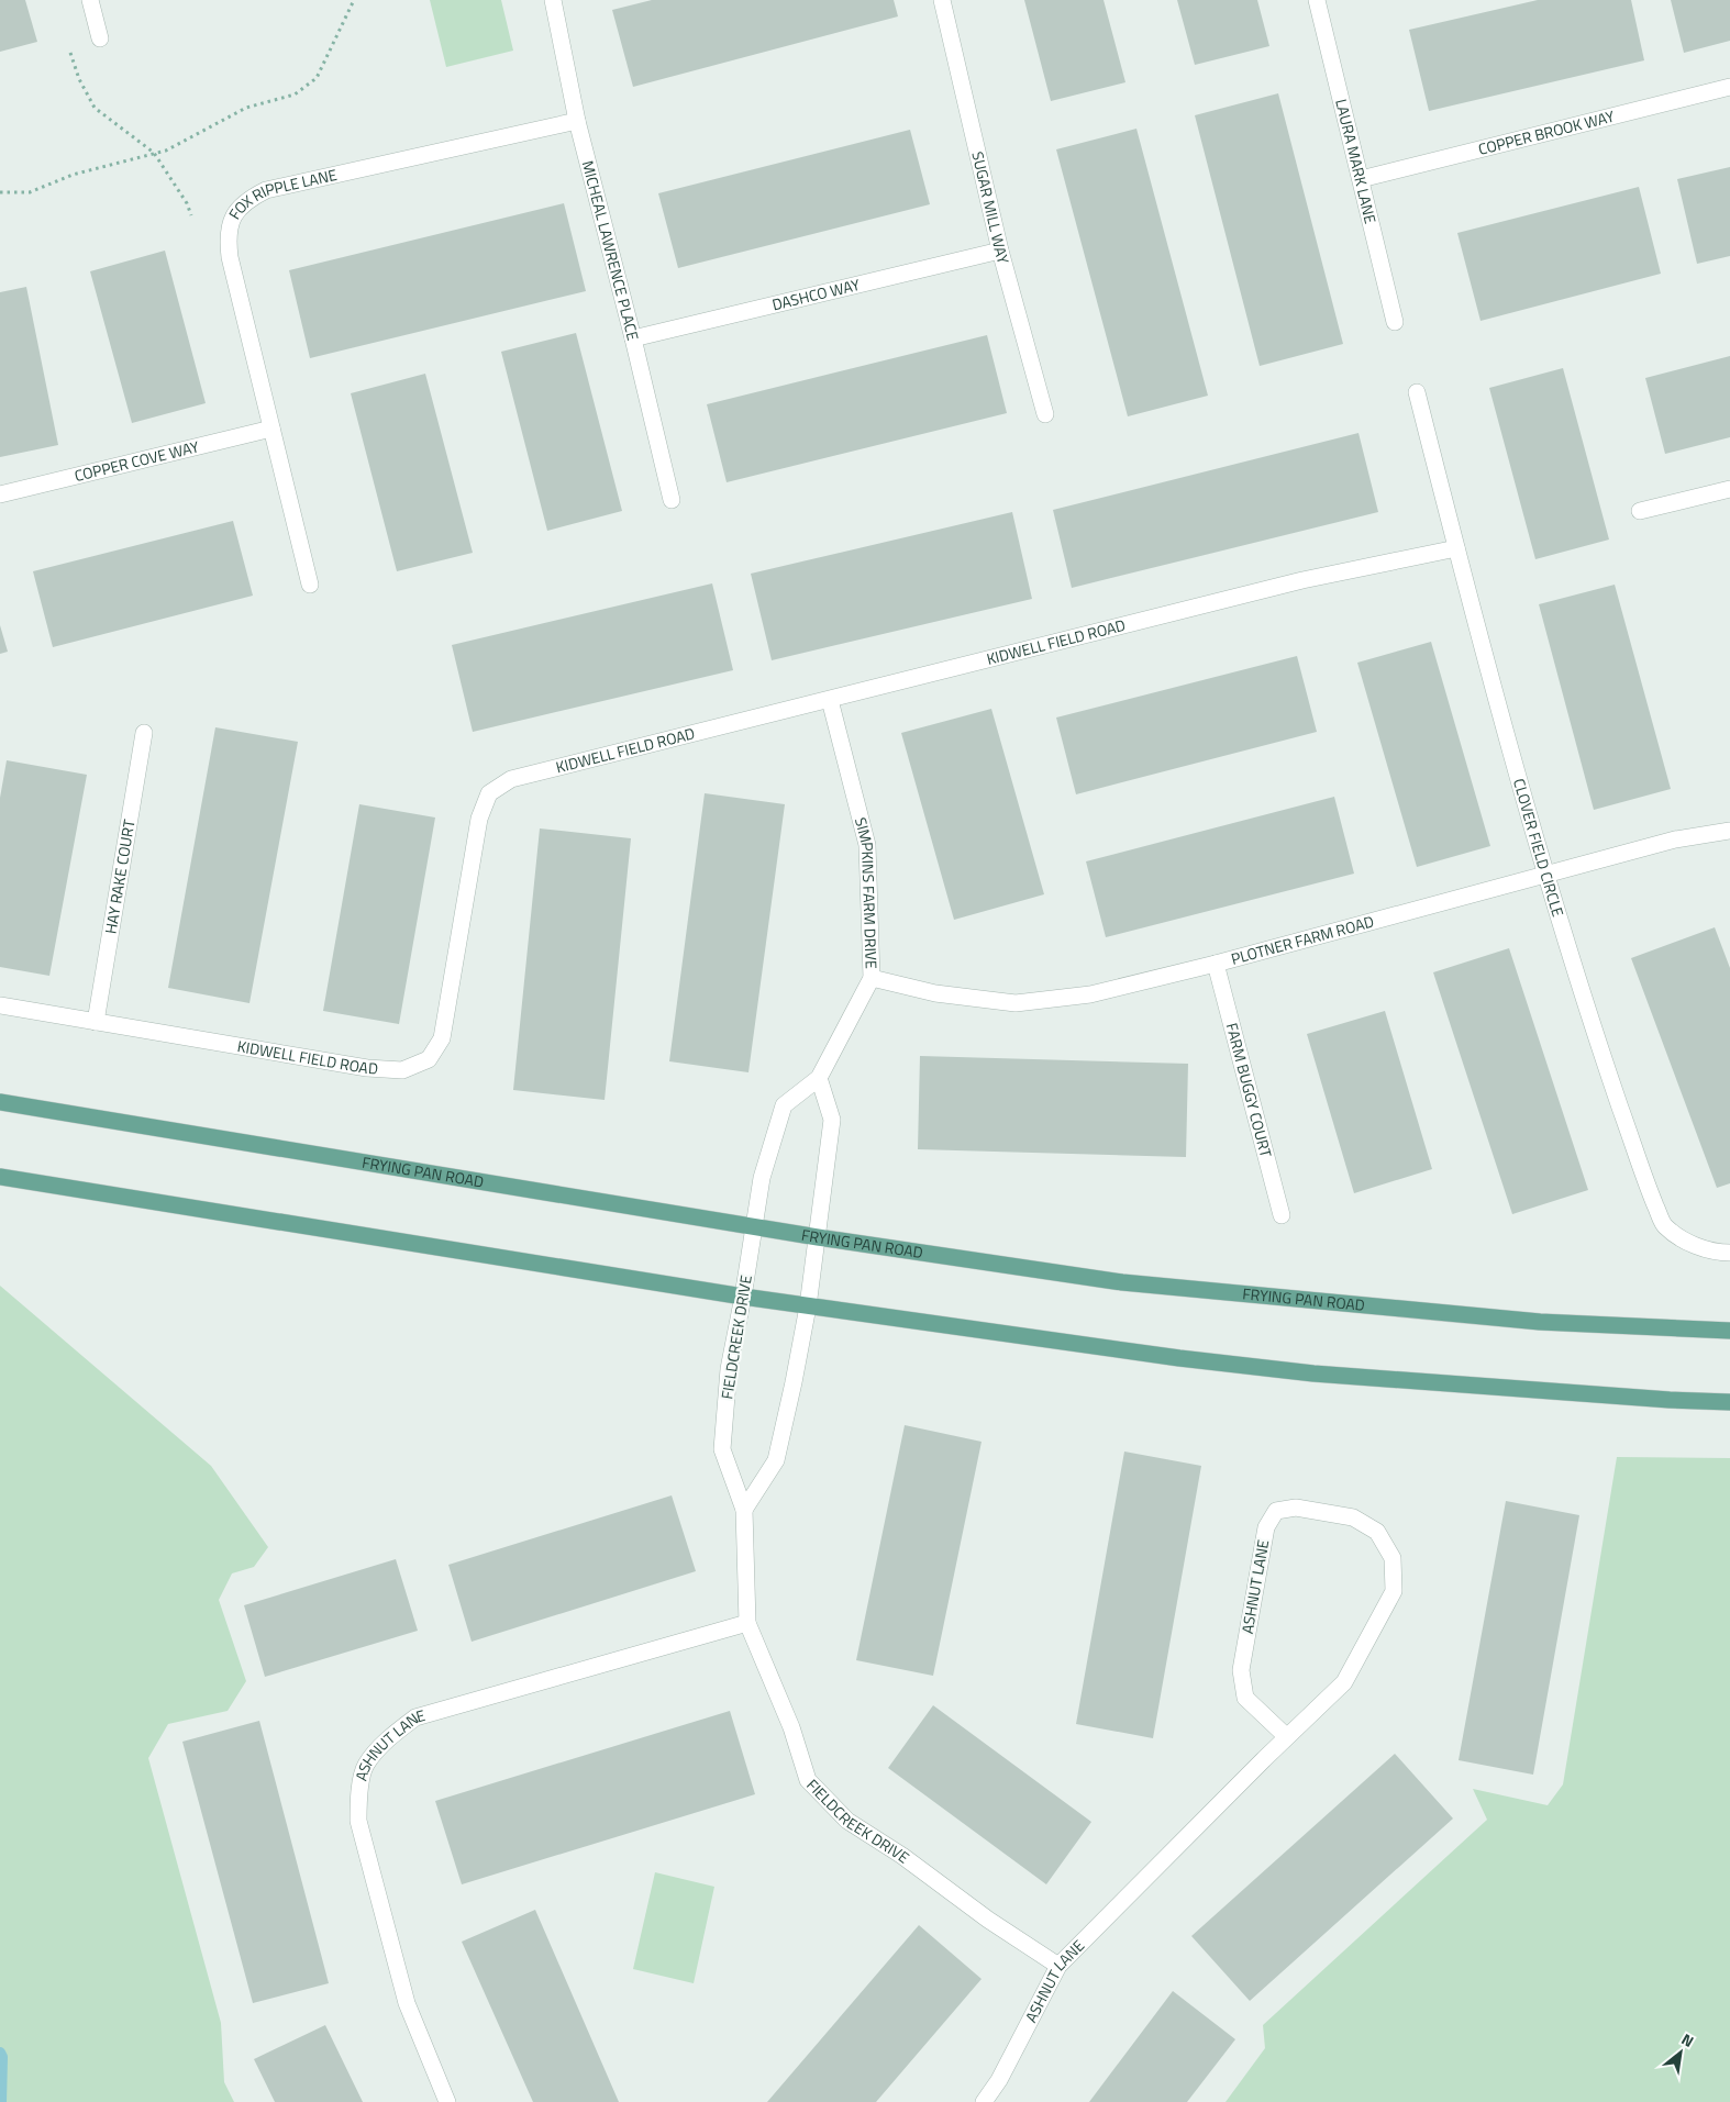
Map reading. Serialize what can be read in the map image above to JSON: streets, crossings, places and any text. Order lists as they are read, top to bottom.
{
  "streets": {
    "main road": ["FRYING PAN ROAD"],
    "street": [
      "COPPER BROOK WAY",
      "LAURA MARK LANE",
      "FOX RIPPLE LANE",
      "SUGAR MILL WAY",
      "MICHEAL LAWRENCE PLACE",
      "DASHCO WAY",
      "COPPER COVE WAY",
      "KIDWELL FIELD ROAD",
      "CLOVER FIELD CIRCLE",
      "HAY RAKE COURT",
      "SIMPKINS FARM DRIVE",
      "PLOTNER FARM ROAD",
      "FARM BUGGY COURT",
      "FIELDCREEK DRIVE",
      "ASHNUT LANE"
    ]
  },
  "crossings": [
    ["COPPER BROOK WAY", "LAURA MARK LANE"],
    ["FOX RIPPLE LANE", "MICHEAL LAWRENCE PLACE"],
    ["FOX RIPPLE LANE", "COPPER COVE WAY"],
    ["SUGAR MILL WAY", "DASHCO WAY"],
    ["MICHEAL LAWRENCE PLACE", "DASHCO WAY"],
    ["KIDWELL FIELD ROAD", "CLOVER FIELD CIRCLE"],
    ["KIDWELL FIELD ROAD", "HAY RAKE COURT"],
    ["KIDWELL FIELD ROAD", "SIMPKINS FARM DRIVE"],
    ["CLOVER FIELD CIRCLE", "PLOTNER FARM ROAD"],
    ["SIMPKINS FARM DRIVE", "PLOTNER FARM ROAD"],
    ["SIMPKINS FARM DRIVE", "FRYING PAN ROAD"],
    ["SIMPKINS FARM DRIVE", "FIELDCREEK DRIVE"],
    ["PLOTNER FARM ROAD", "FARM BUGGY COURT"],
    ["FRYING PAN ROAD", "FIELDCREEK DRIVE"],
    ["FIELDCREEK DRIVE", "ASHNUT LANE"]
  ],
  "north": "top right"
}
